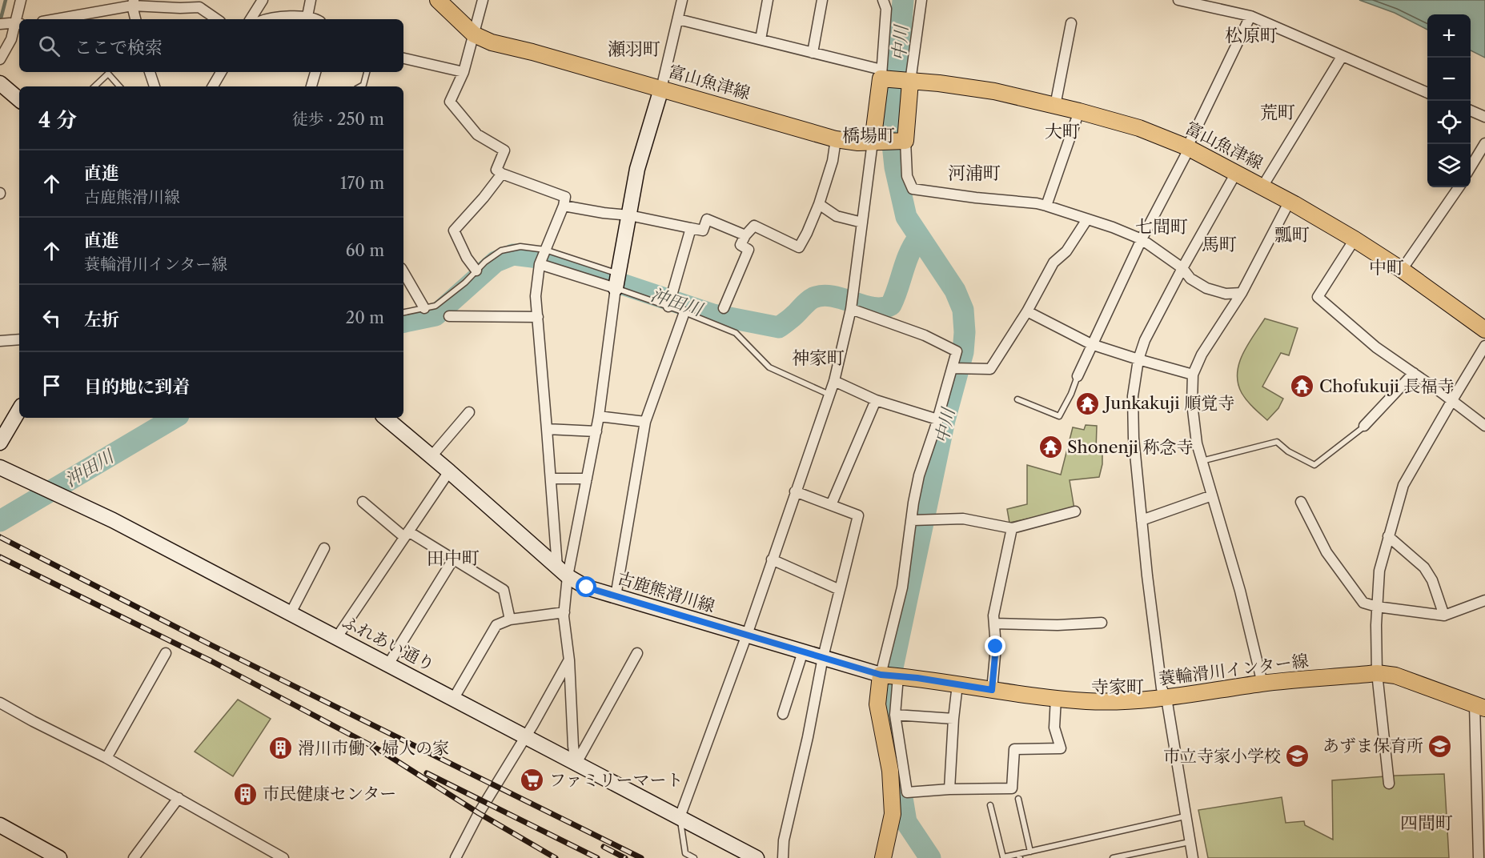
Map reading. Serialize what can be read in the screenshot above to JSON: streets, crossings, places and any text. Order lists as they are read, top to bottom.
{
  "streets": {
    "main road": ["富山魚津線", "蓑輪滑川インター線"],
    "street": ["古鹿熊滑川線", "ふれあい通り"]
  },
  "crossings": [
    ["古鹿熊滑川線", "蓑輪滑川インター線"]
  ],
  "districts": [
    "松原町",
    "瀬羽町",
    "荒町",
    "大町",
    "橋場町",
    "河浦町",
    "七間町",
    "瓢町",
    "馬町",
    "中町",
    "神家町",
    "田中町",
    "寺家町",
    "四間町"
  ],
  "water": ["中川", "沖田川"],
  "places": {
    "temple": ["Chofukuji 長福寺", "Junkakuji 順覚寺", "Shonenji 称念寺"],
    "school or university": ["あずま保育所", "市立寺家小学校"],
    "building": ["滑川市働く婦人の家", "市民健康センター"],
    "supermarket": ["ファミリーマート"]
  },
  "page": {
    "map_buttons": ["+", "−"],
    "search": "ここで検索",
    "heading": ["4 分", "徒歩 · 250 m"],
    "list": [
      ["直進", "古鹿熊滑川線", "170 m"],
      ["直進", "蓑輪滑川インター線", "60 m"],
      ["左折", "20 m"],
      "目的地に到着"
    ]
  }
}
